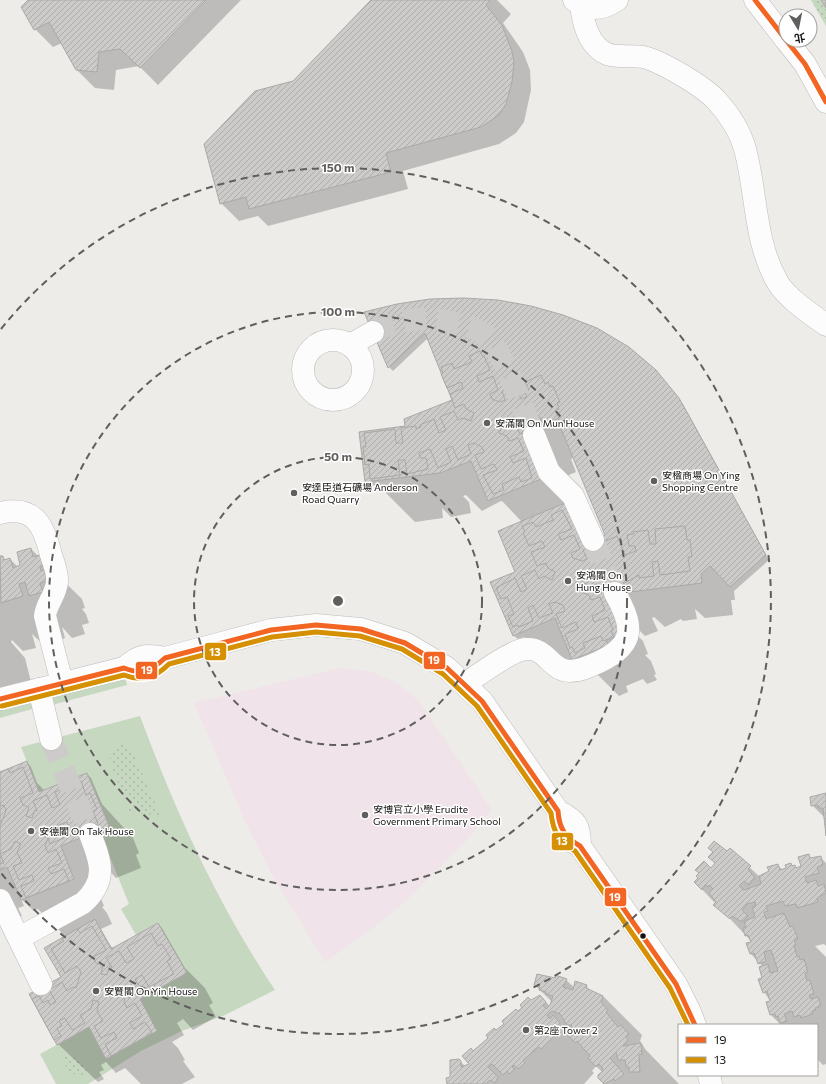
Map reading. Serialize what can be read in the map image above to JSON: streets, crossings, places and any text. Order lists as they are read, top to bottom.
{
  "places": [
    "安滿閣 On Mun House",
    "安楹商場 On Ying Shopping Centre",
    "安達臣道石礦場 Anderson Road Quarry",
    "安鴻閣 On Hung House",
    "安博官立小學 Erudite Government Primary School",
    "安德閣 On Tak House",
    "安賢閣 On Yin House",
    "第2座 Tower 2"
  ],
  "lines": ["transit line 19", "transit line 13"],
  "legend": ["19", "13"],
  "north": "bottom",
  "rings": ["150 m", "100 m", "50 m"]
}
